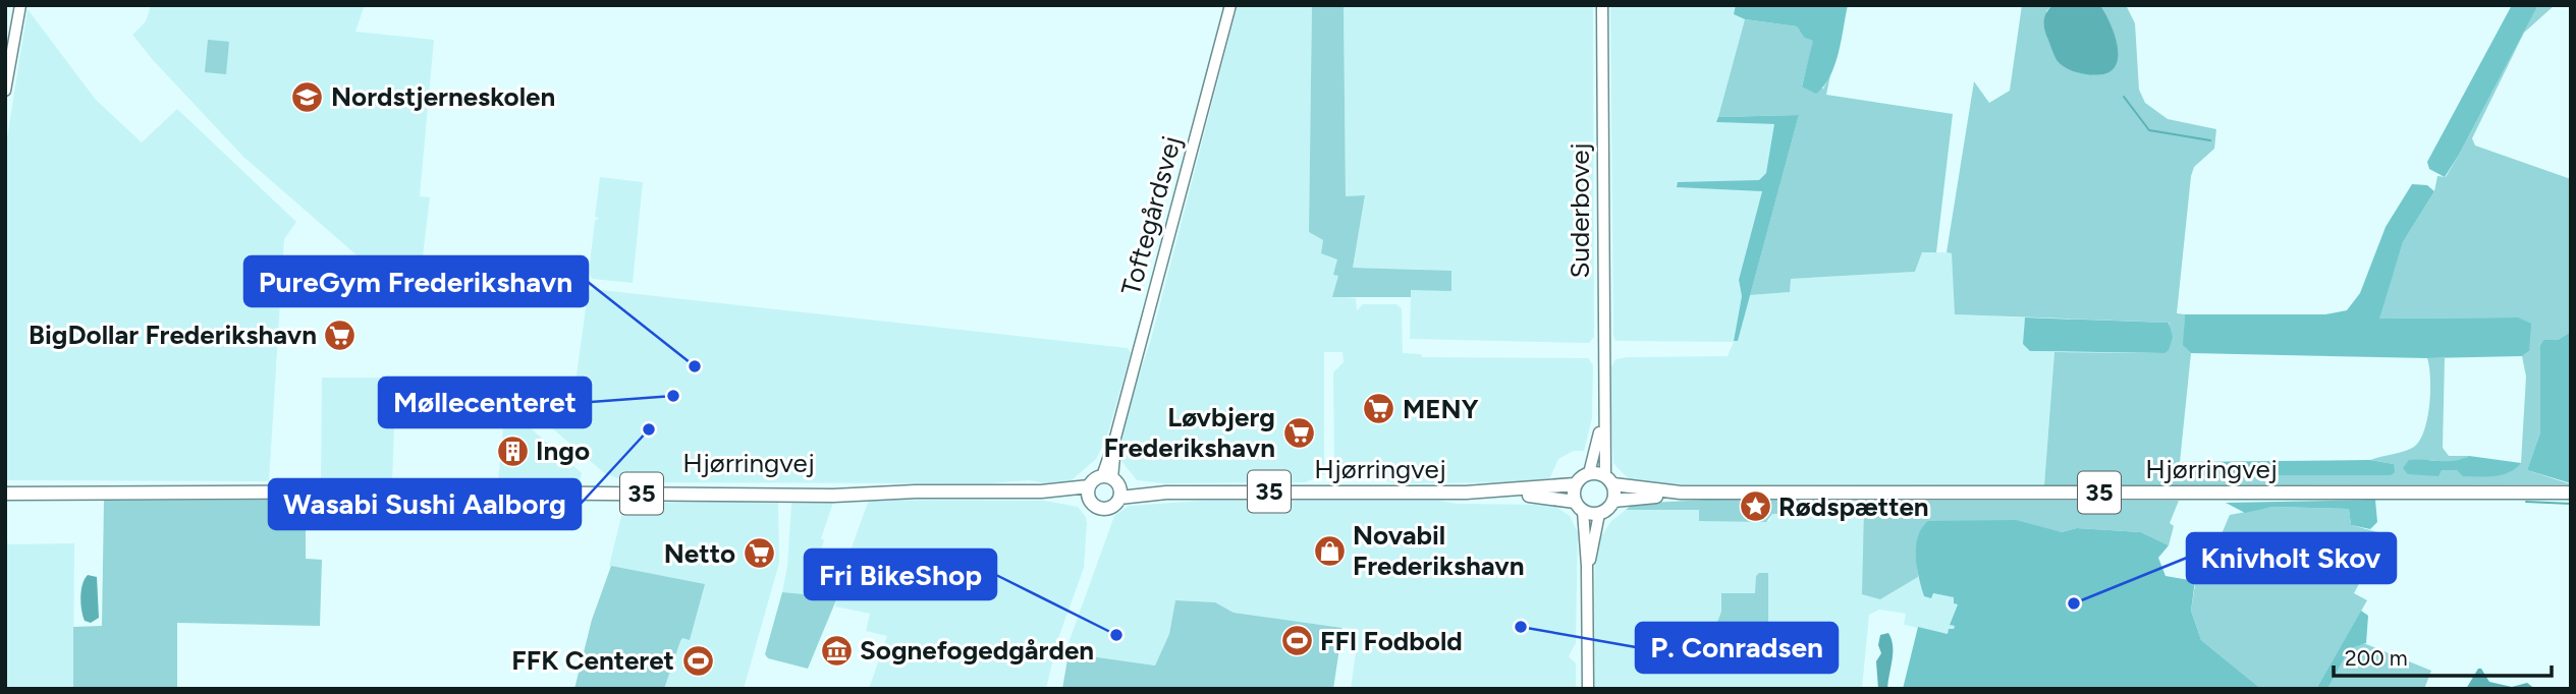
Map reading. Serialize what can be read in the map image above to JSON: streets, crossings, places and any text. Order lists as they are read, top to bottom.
{
  "streets": {
    "main road": ["Hjørringvej", "35"],
    "street": ["Suderbovej", "Toftegårdsvej"]
  },
  "crossings": [
    ["Suderbovej", "Hjørringvej"],
    ["Suderbovej", "35"],
    ["Toftegårdsvej", "Hjørringvej"],
    ["Toftegårdsvej", "35"],
    ["Hjørringvej", "35"]
  ],
  "places": {
    "school or university": ["Nordstjerneskolen"],
    "supermarket": [
      "BigDollar Frederikshavn",
      "MENY",
      "Løvbjerg Frederikshavn",
      "Netto"
    ],
    "other": [
      "PureGym Frederikshavn",
      "Møllecenteret",
      "Wasabi Sushi Aalborg",
      "Knivholt Skov",
      "P. Conradsen",
      "Fri BikeShop"
    ],
    "building": ["Ingo"],
    "place": ["Rødspætten"],
    "shop": ["Novabil Frederikshavn"],
    "sports": ["FFI Fodbold", "FFK Centeret"],
    "museum": ["Sognefogedgården"]
  },
  "scale_bar": "200 m"
}
